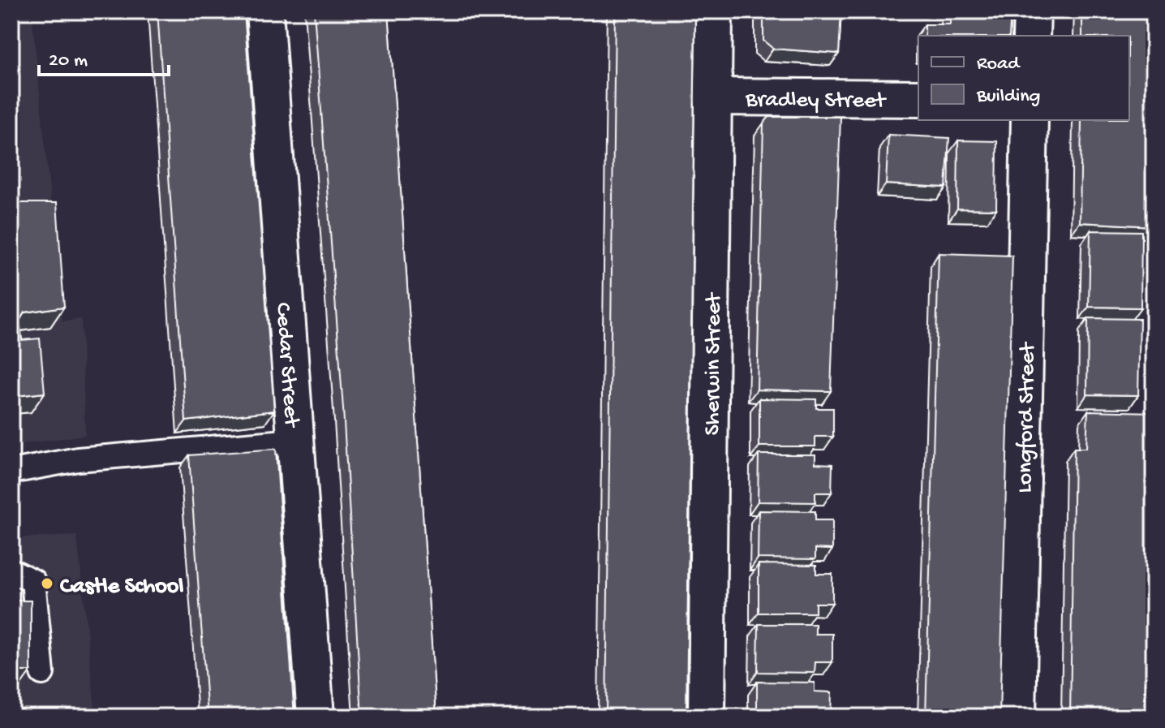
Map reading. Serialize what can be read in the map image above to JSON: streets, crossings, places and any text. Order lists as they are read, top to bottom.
{
  "streets": {
    "street": [
      "Bradley Street",
      "Sherwin Street",
      "Cedar Street",
      "Longford Street"
    ]
  },
  "crossings": [
    ["Bradley Street", "Sherwin Street"]
  ],
  "places": ["Castle School"],
  "legend": ["Road", "Building"],
  "scale_bar": "20 m"
}
